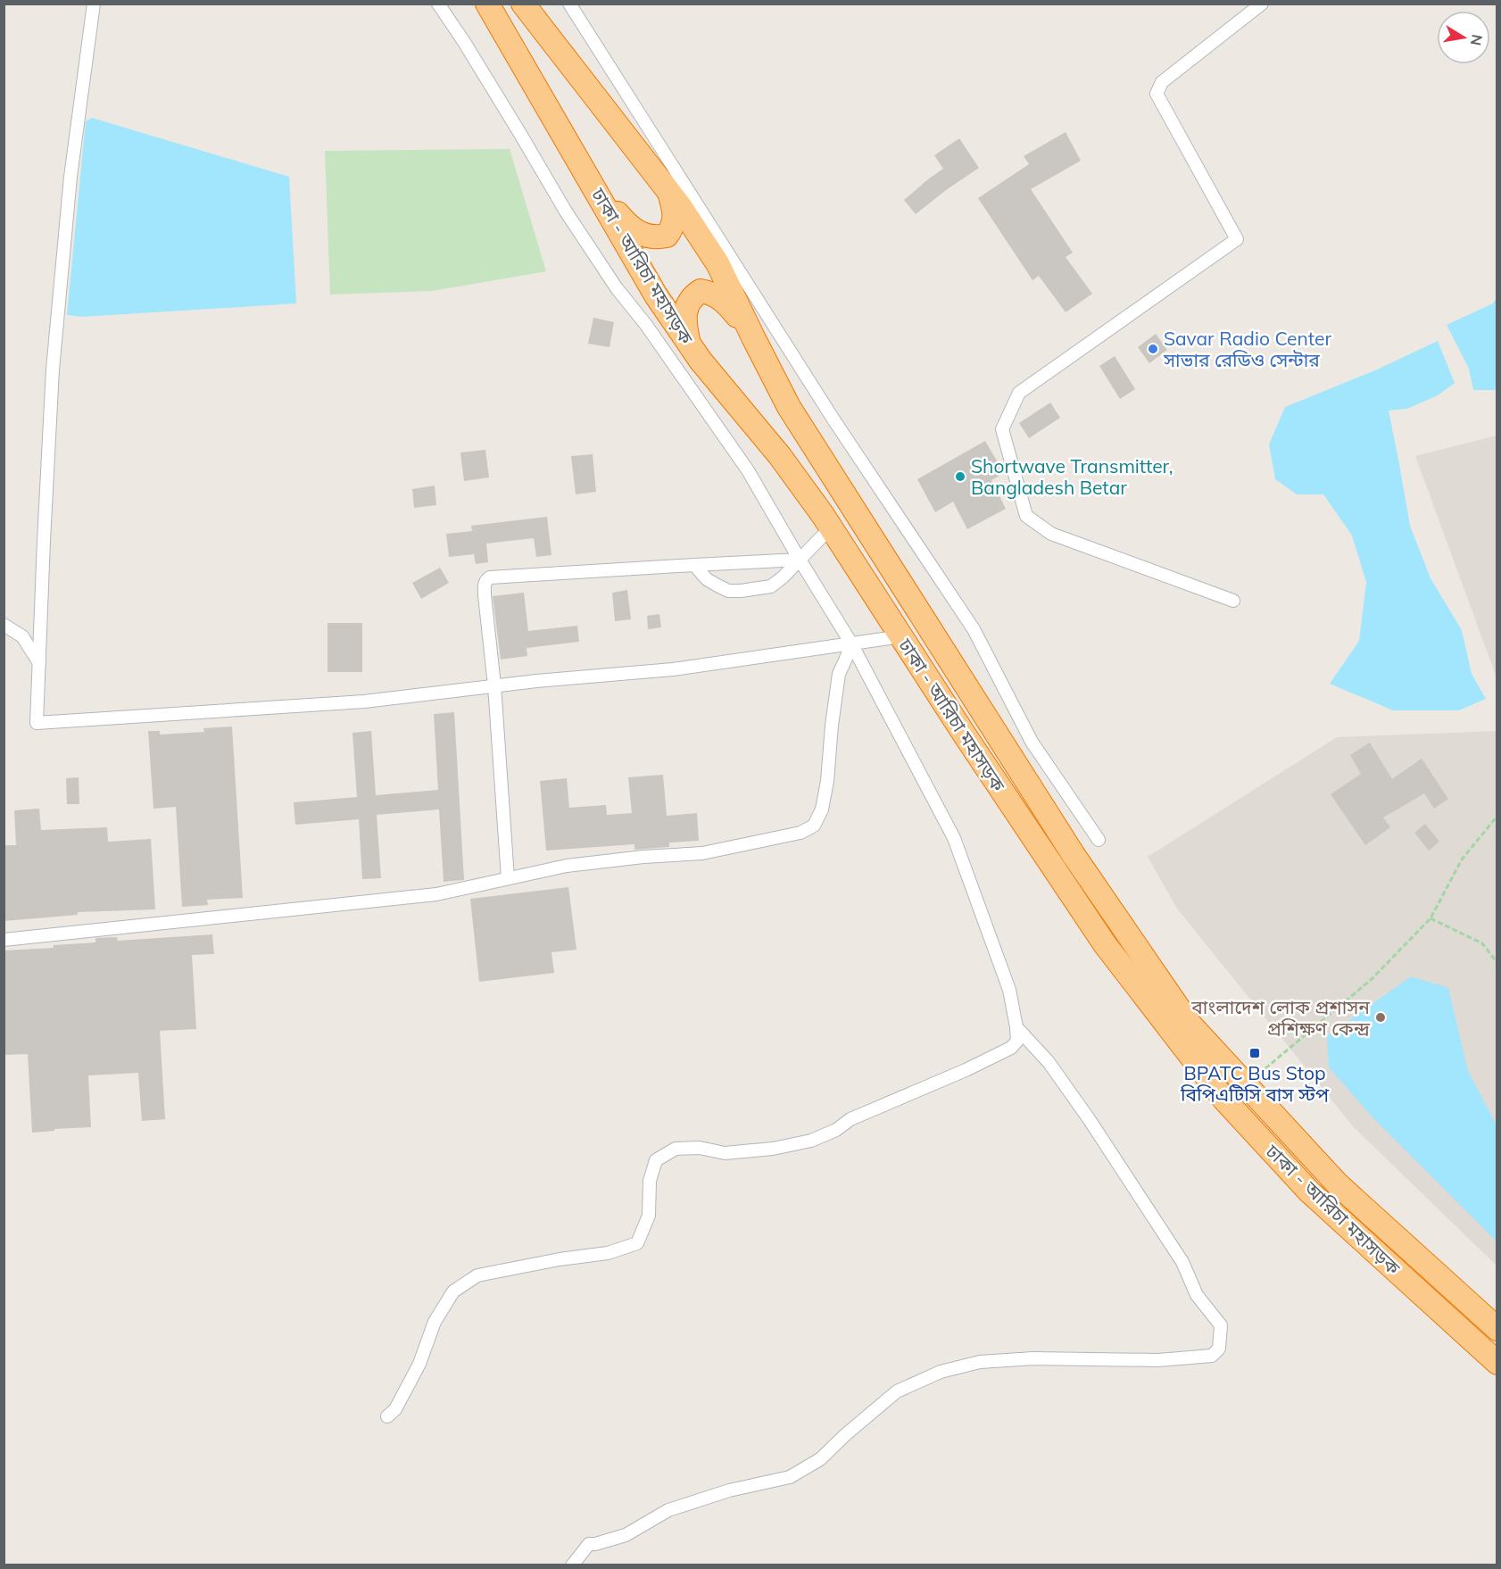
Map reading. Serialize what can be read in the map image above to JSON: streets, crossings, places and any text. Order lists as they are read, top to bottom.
{
  "streets": {
    "highway": ["ঢাকা - আরিচা মহাসড়ক"]
  },
  "places": {
    "other": ["Savar Radio Center সাভার রেডিও সেন্টার", "Shortwave Transmitter, Bangladesh Betar", "বাংলাদেশ লোক প্রশাসন প্রশিক্ষণ কেন্দ্র"],
    "transit": ["BPATC Bus Stop বিপিএটিসি বাস স্টপ"]
  },
  "north": "right"
}
